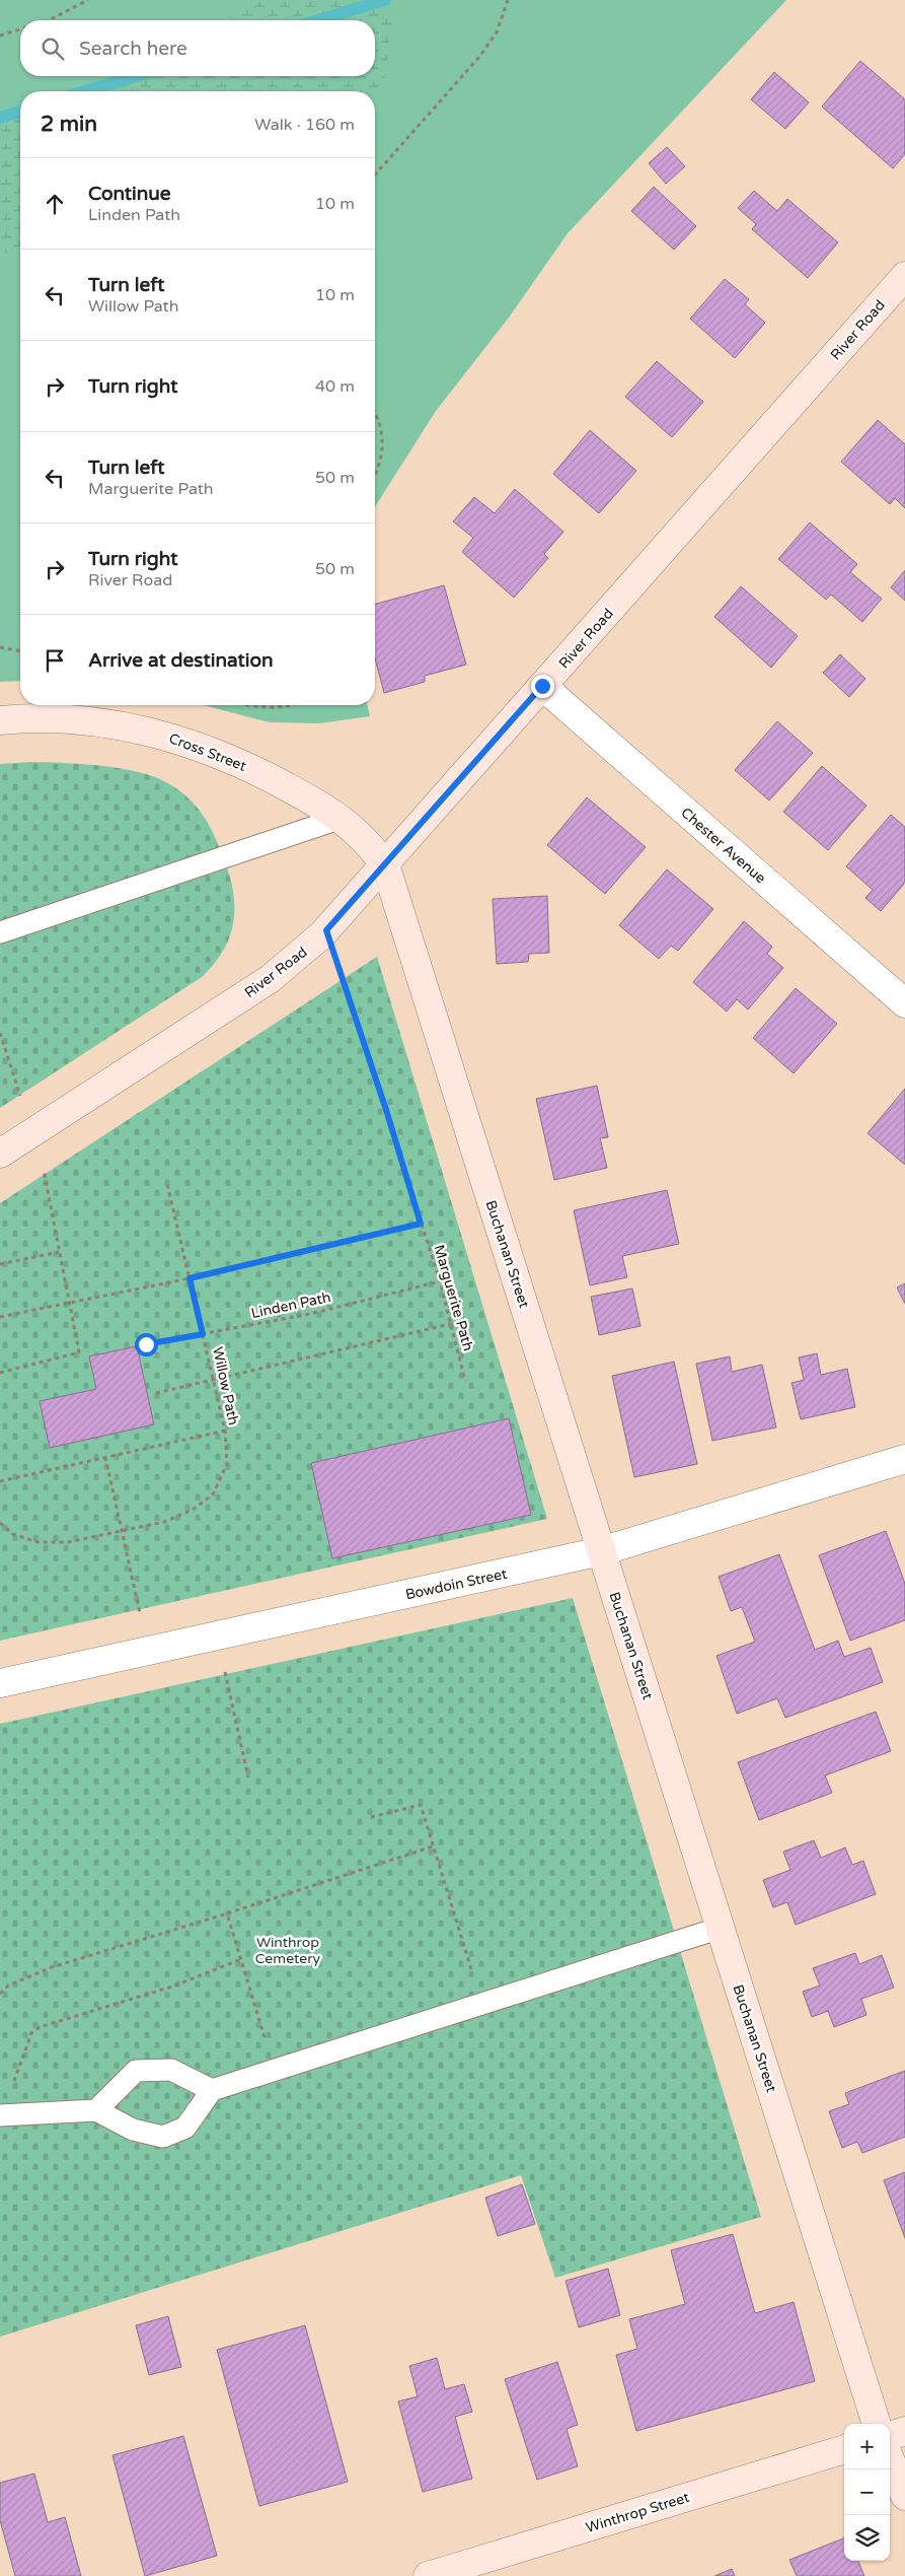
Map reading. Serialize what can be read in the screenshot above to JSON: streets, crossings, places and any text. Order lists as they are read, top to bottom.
{
  "streets": {
    "street": [
      "River Road",
      "Cross Street",
      "Chester Avenue",
      "Buchanan Street",
      "Bowdoin Street",
      "Winthrop Street"
    ],
    "path": ["Marguerite Path", "Linden Path", "Willow Path"]
  },
  "crossings": [
    ["River Road", "Cross Street"],
    ["River Road", "Chester Avenue"],
    ["River Road", "Buchanan Street"],
    ["River Road", "Marguerite Path"],
    ["Cross Street", "Buchanan Street"],
    ["Buchanan Street", "Bowdoin Street"],
    ["Marguerite Path", "Linden Path"],
    ["Linden Path", "Willow Path"]
  ],
  "parks": ["Winthrop Cemetery"],
  "page": {
    "search": "Search here",
    "heading": ["2 min", "Walk · 160 m"],
    "list": [
      ["Continue", "Linden Path", "10 m"],
      ["Turn left", "Willow Path", "10 m"],
      ["Turn right", "40 m"],
      ["Turn left", "Marguerite Path", "50 m"],
      ["Turn right", "River Road", "50 m"],
      "Arrive at destination"
    ],
    "map_buttons": ["+", "−"]
  }
}
